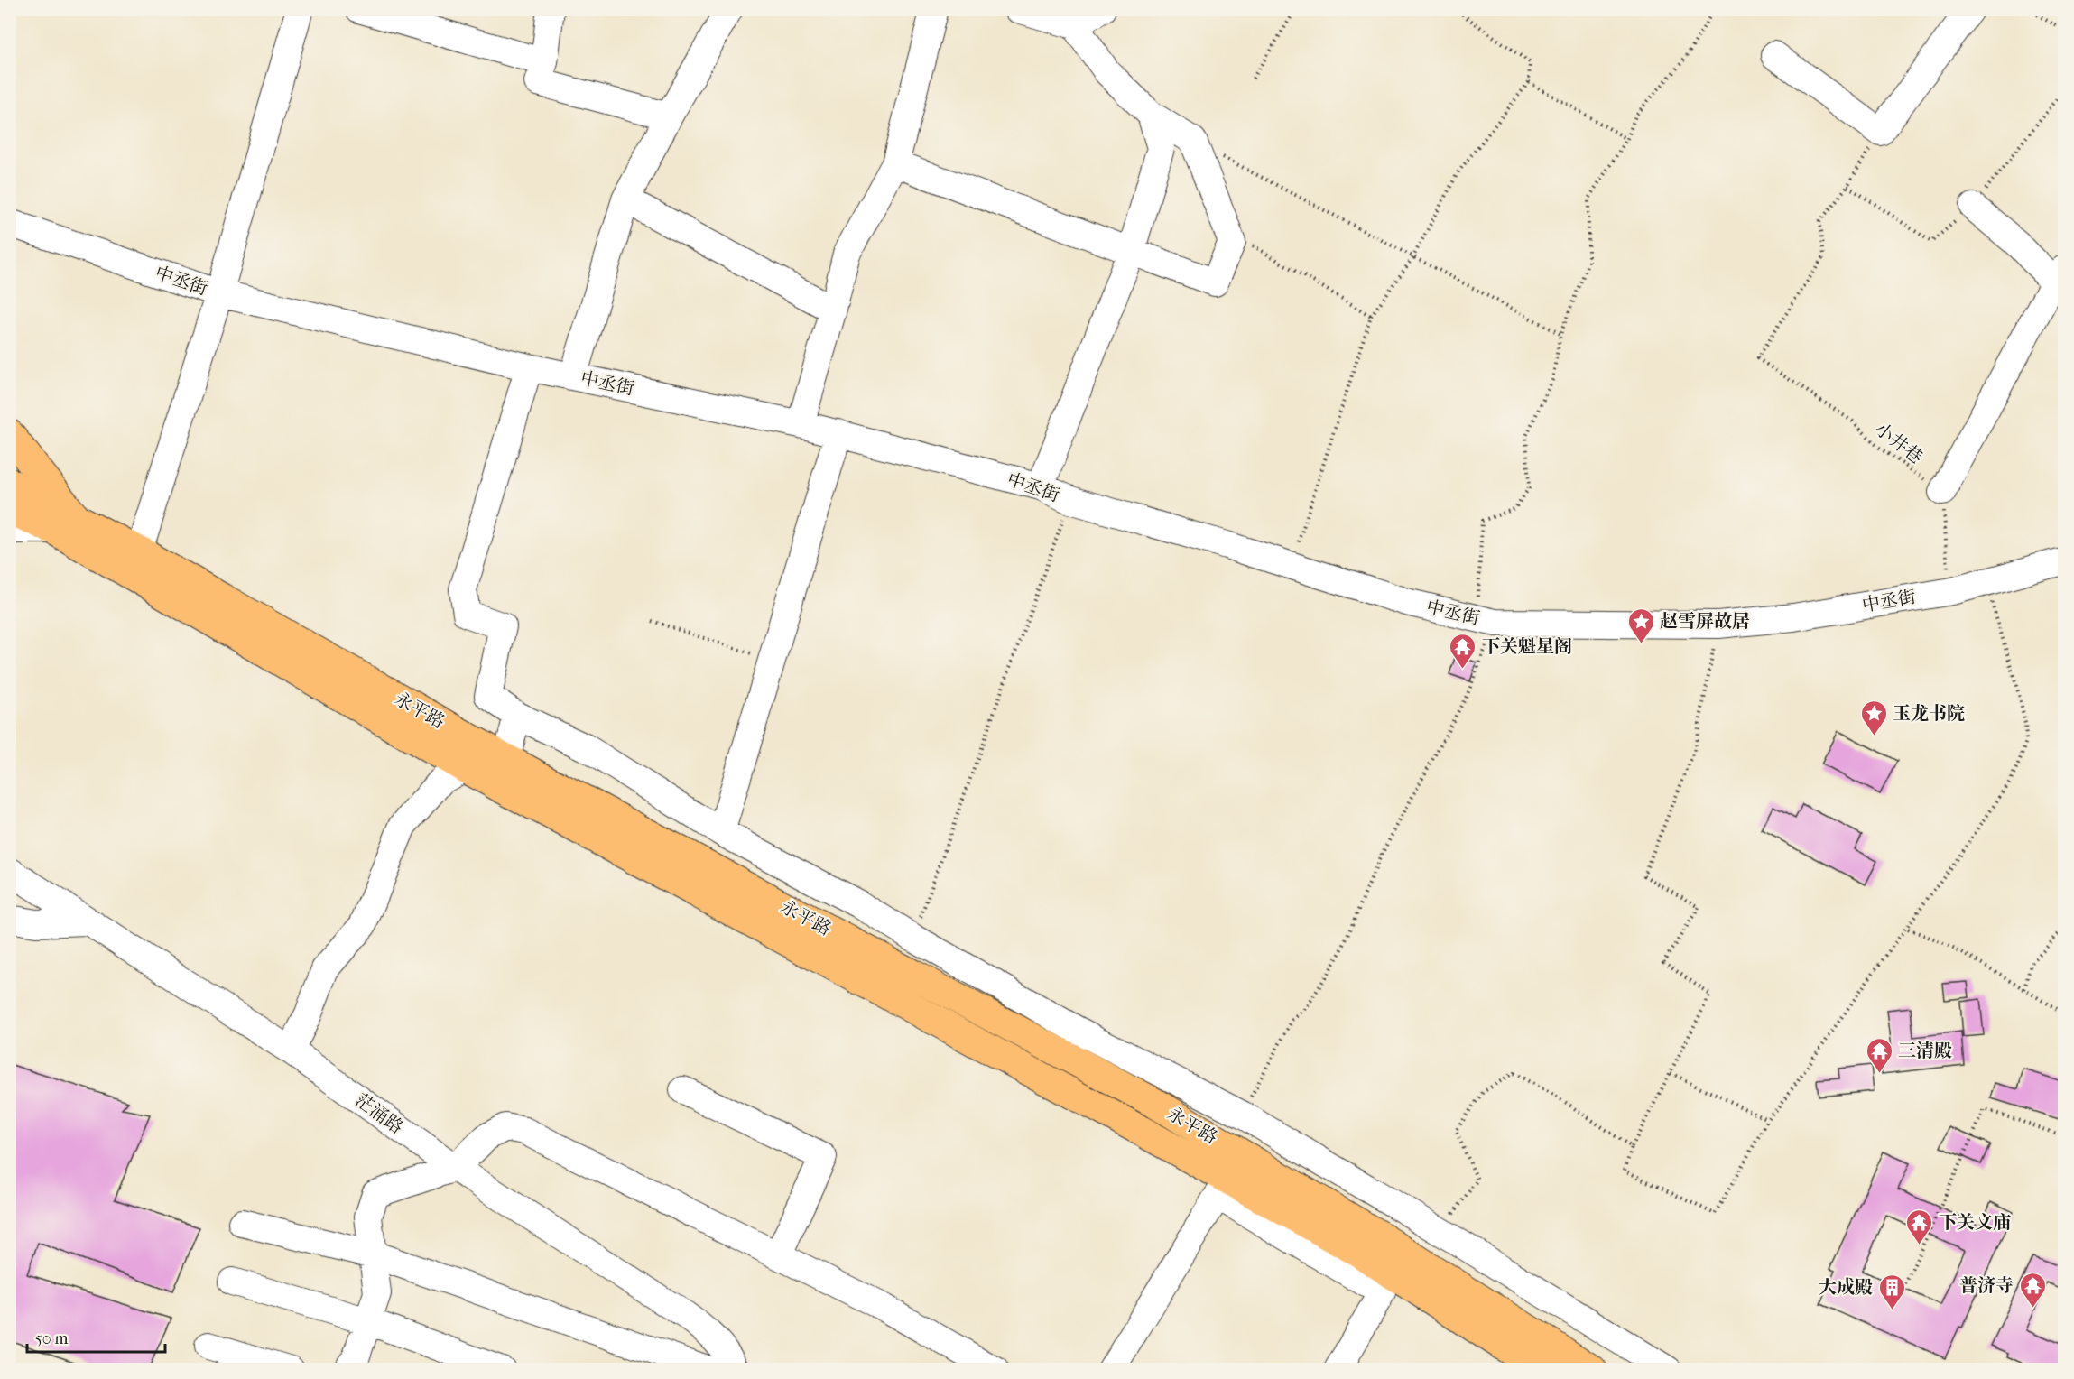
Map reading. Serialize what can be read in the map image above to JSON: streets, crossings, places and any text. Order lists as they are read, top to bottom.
{
  "streets": {
    "main road": ["永平路"],
    "street": ["中丞街", "茫涌路"],
    "path": ["小井巷"]
  },
  "places": {
    "place": ["赵雪屏故居", "玉龙书院"],
    "temple": [
      "下关魁星阁",
      "三清殿",
      "下关文庙",
      "普济寺"
    ],
    "building": ["大成殿"]
  },
  "scale_bar": "50 m"
}
